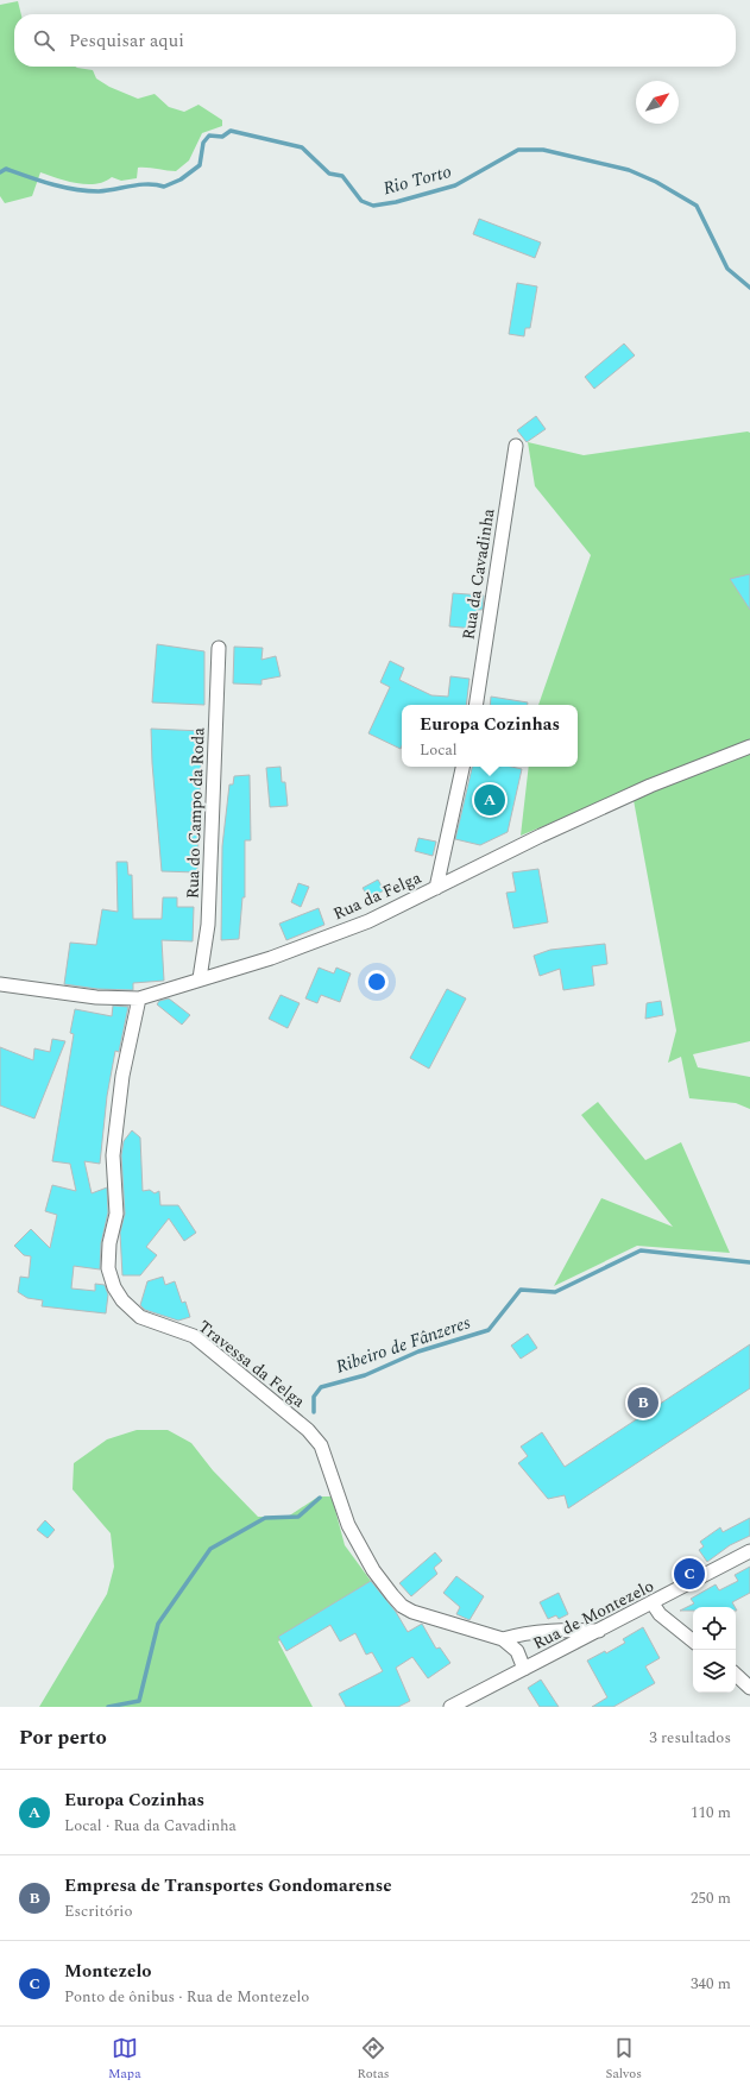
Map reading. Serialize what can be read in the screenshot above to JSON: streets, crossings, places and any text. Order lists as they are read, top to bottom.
{
  "streets": {
    "street": [
      "Rua da Cavadinha",
      "Rua do Campo da Roda",
      "Rua da Felga",
      "Travessa da Felga",
      "Rua de Montezelo"
    ]
  },
  "crossings": [
    ["Rua do Campo da Roda", "Rua da Felga"],
    ["Rua da Felga", "Travessa da Felga"],
    ["Travessa da Felga", "Rua de Montezelo"]
  ],
  "water": ["Rio Torto", "Ribeiro de Fânzeres"],
  "north": "top right",
  "page": {
    "search": "Pesquisar aqui",
    "popup": ["Europa Cozinhas", "Local"],
    "pins": ["A", "B", "C"],
    "heading": ["Por perto", "3 resultados"],
    "list": [
      {
        "mark": "A",
        "name": "Europa Cozinhas",
        "note": "Local · Rua da Cavadinha",
        "value": "110 m"
      },
      {
        "mark": "B",
        "name": "Empresa de Transportes Gondomarense",
        "note": "Escritório",
        "value": "250 m"
      },
      {
        "mark": "C",
        "name": "Montezelo",
        "note": "Ponto de ônibus · Rua de Montezelo",
        "value": "340 m"
      }
    ],
    "nav": ["Mapa", "Rotas", "Salvos"]
  }
}
